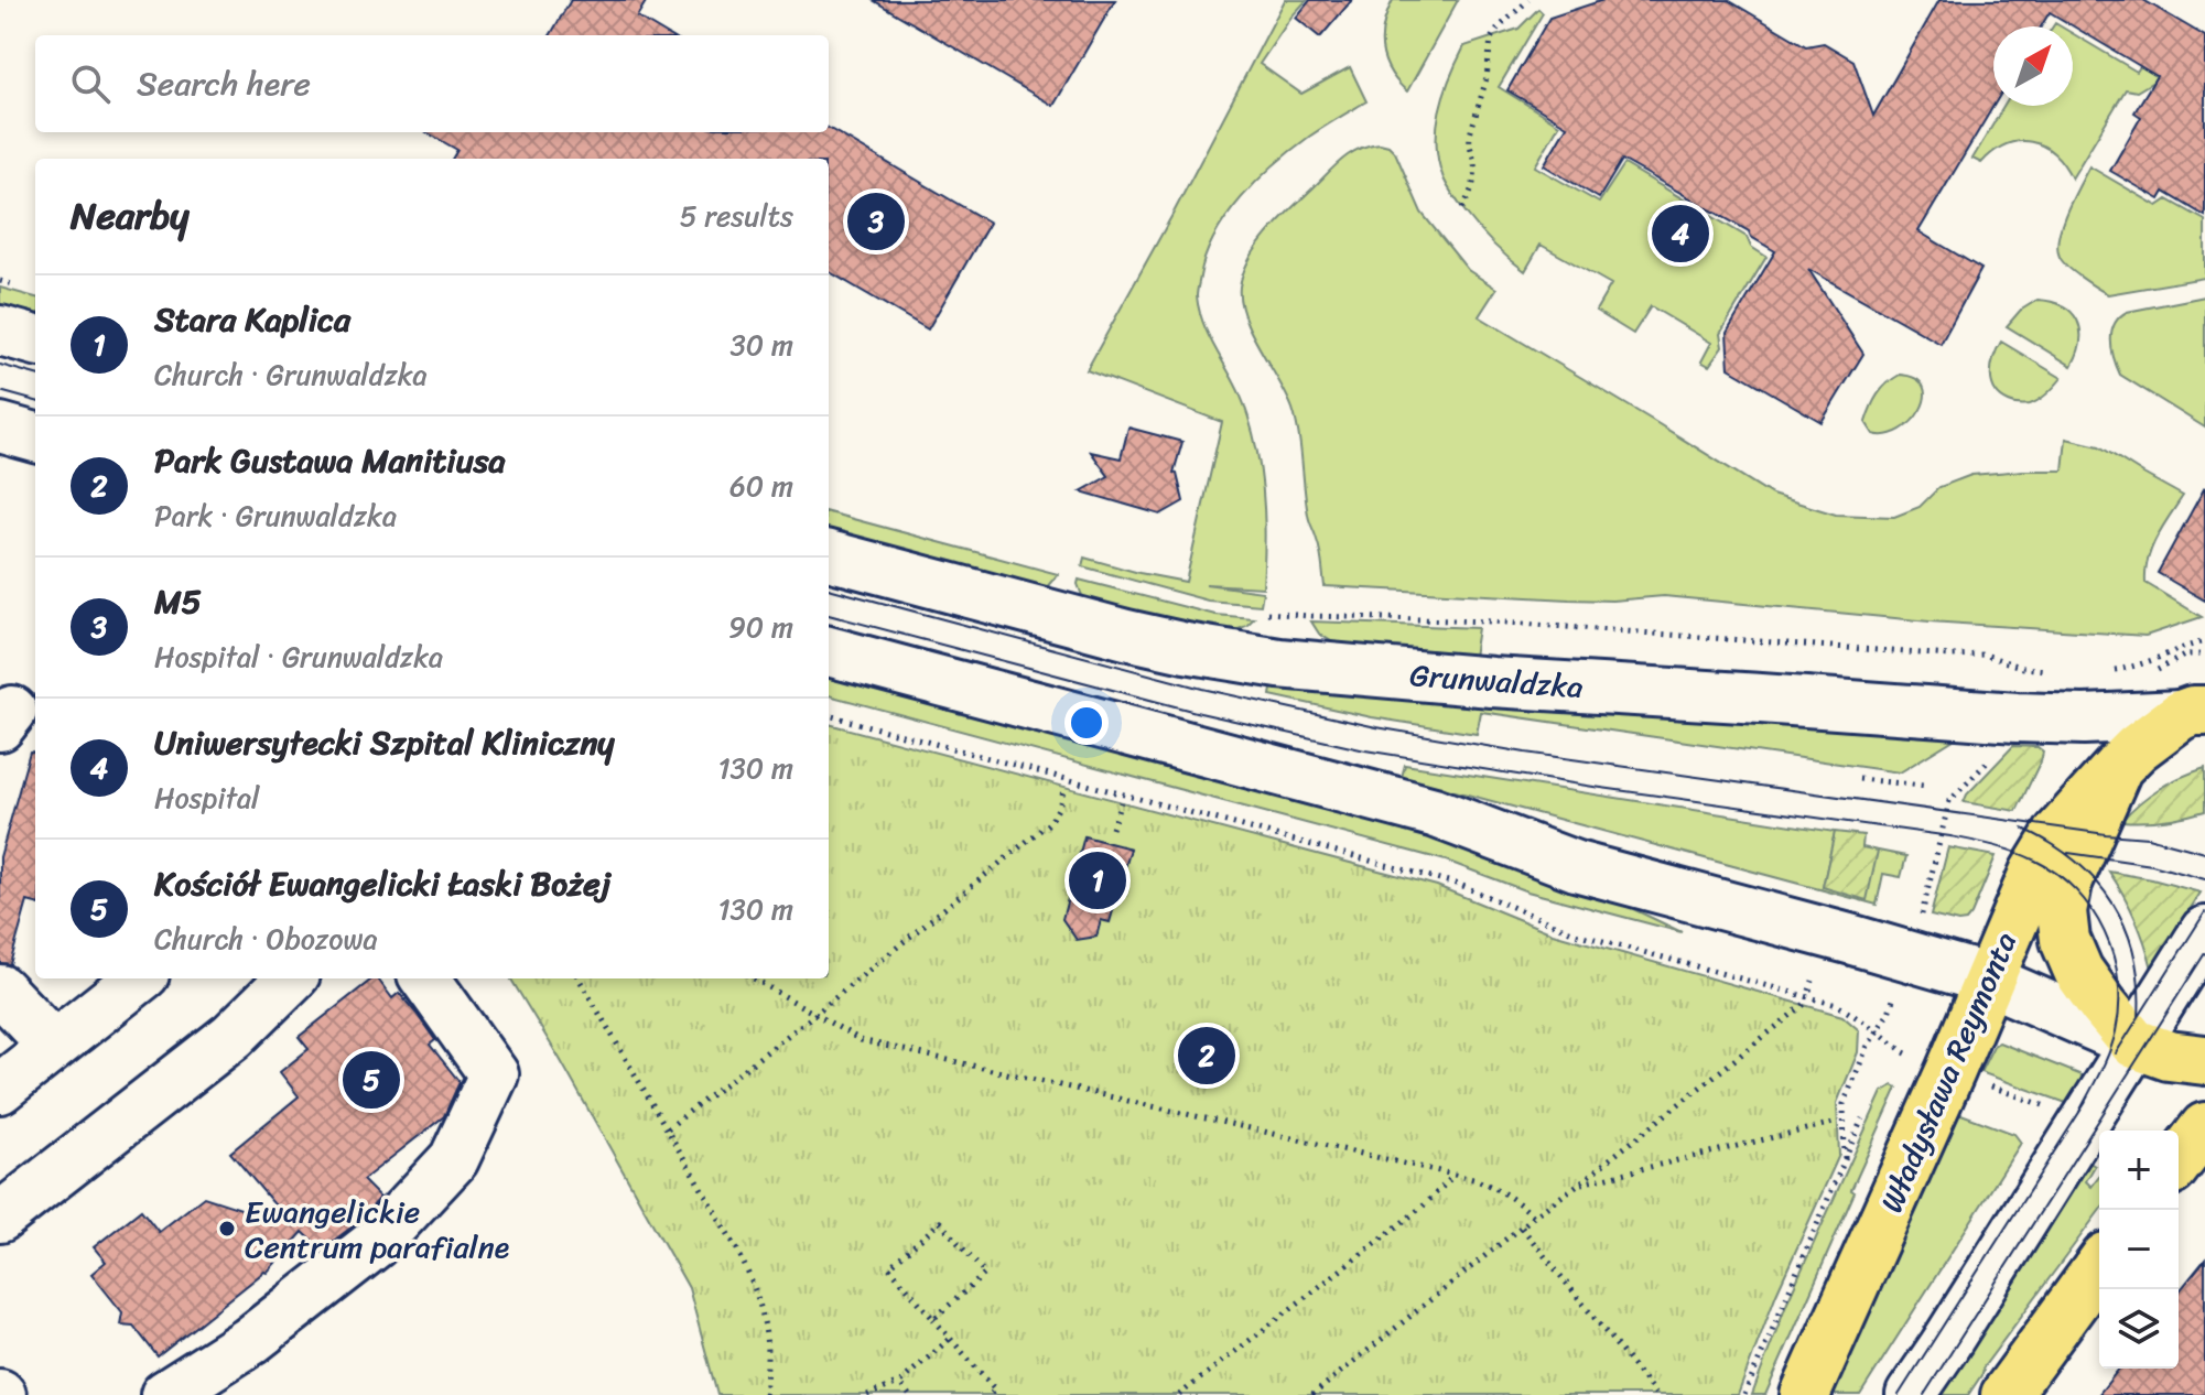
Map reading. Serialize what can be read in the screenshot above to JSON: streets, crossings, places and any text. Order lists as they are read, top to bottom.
{
  "streets": {
    "main road": ["Władysława Reymonta"],
    "street": ["Grunwaldzka"]
  },
  "crossings": [
    ["Grunwaldzka", "Władysława Reymonta"]
  ],
  "places": ["Ewangelickie Centrum parafialne"],
  "north": "top right",
  "page": {
    "search": "Search here",
    "heading": ["Nearby", "5 results"],
    "pins": [
      "3",
      "4",
      "1",
      "2",
      "5"
    ],
    "list": [
      {
        "mark": "1",
        "name": "Stara Kaplica",
        "note": "Church · Grunwaldzka",
        "value": "30 m"
      },
      {
        "mark": "2",
        "name": "Park Gustawa Manitiusa",
        "note": "Park · Grunwaldzka",
        "value": "60 m"
      },
      {
        "mark": "3",
        "name": "M5",
        "note": "Hospital · Grunwaldzka",
        "value": "90 m"
      },
      {
        "mark": "4",
        "name": "Uniwersytecki Szpital Kliniczny",
        "note": "Hospital",
        "value": "130 m"
      },
      {
        "mark": "5",
        "name": "Kościół Ewangelicki Łaski Bożej",
        "note": "Church · Obozowa",
        "value": "130 m"
      }
    ],
    "map_buttons": ["+", "−"]
  }
}
